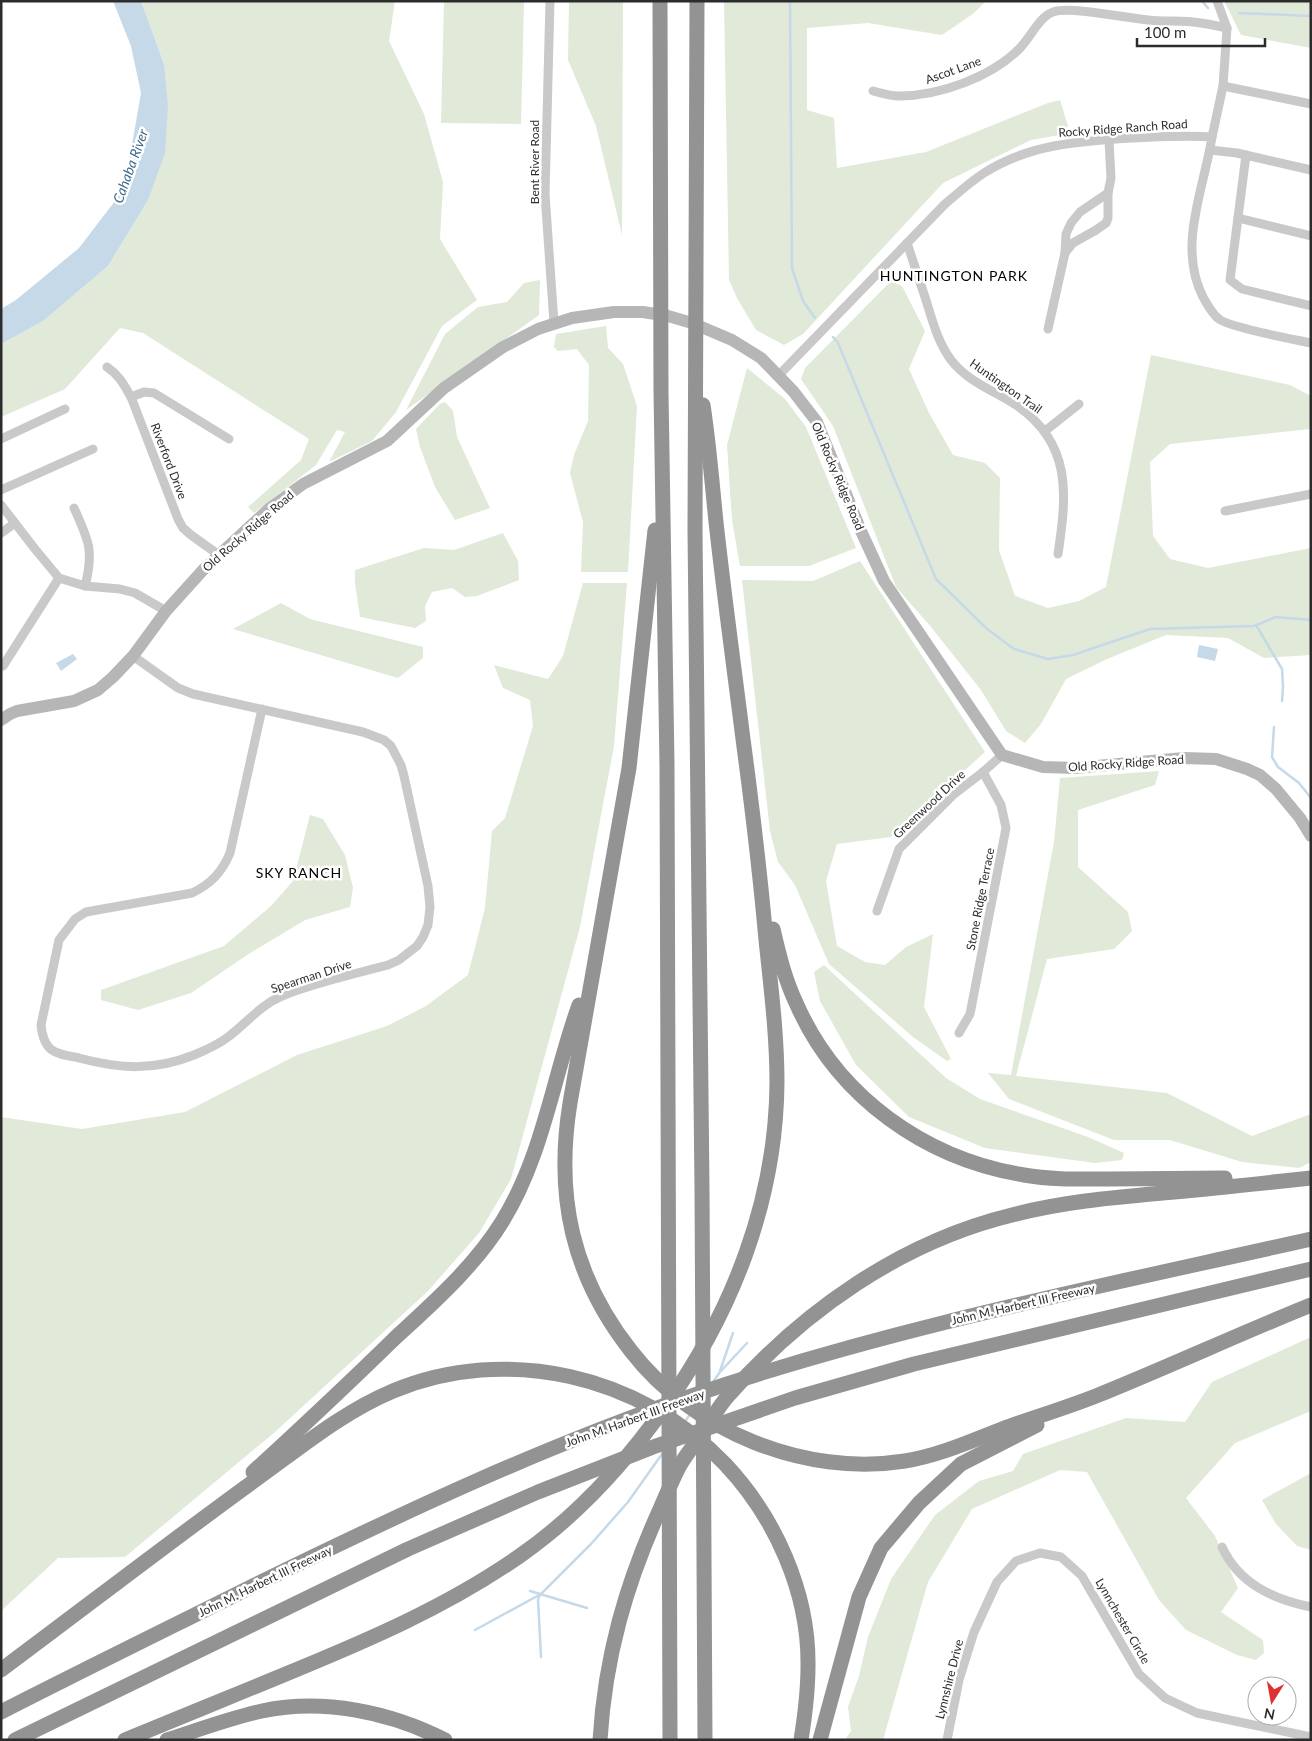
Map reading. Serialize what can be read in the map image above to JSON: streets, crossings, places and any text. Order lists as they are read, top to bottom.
{
  "streets": {
    "highway": ["John M. Harbert III Freeway"],
    "street": [
      "Ascot Lane",
      "Rocky Ridge Ranch Road",
      "Bent River Road",
      "Huntington Trail",
      "Riverford Drive",
      "Old Rocky Ridge Road",
      "Greenwood Drive",
      "Stone Ridge Terrace",
      "Spearman Drive",
      "Lynnchester Circle",
      "Lynnshire Drive"
    ]
  },
  "crossings": [
    ["Rocky Ridge Ranch Road", "Huntington Trail"],
    ["Rocky Ridge Ranch Road", "Old Rocky Ridge Road"],
    ["Bent River Road", "Old Rocky Ridge Road"],
    ["Riverford Drive", "Old Rocky Ridge Road"],
    ["Old Rocky Ridge Road", "Greenwood Drive"],
    ["Old Rocky Ridge Road", "Spearman Drive"],
    ["Greenwood Drive", "Stone Ridge Terrace"],
    ["Lynnchester Circle", "Lynnshire Drive"]
  ],
  "districts": ["HUNTINGTON PARK", "SKY RANCH"],
  "water": ["Cahaba River"],
  "scale_bar": "100 m",
  "north": "bottom"
}
